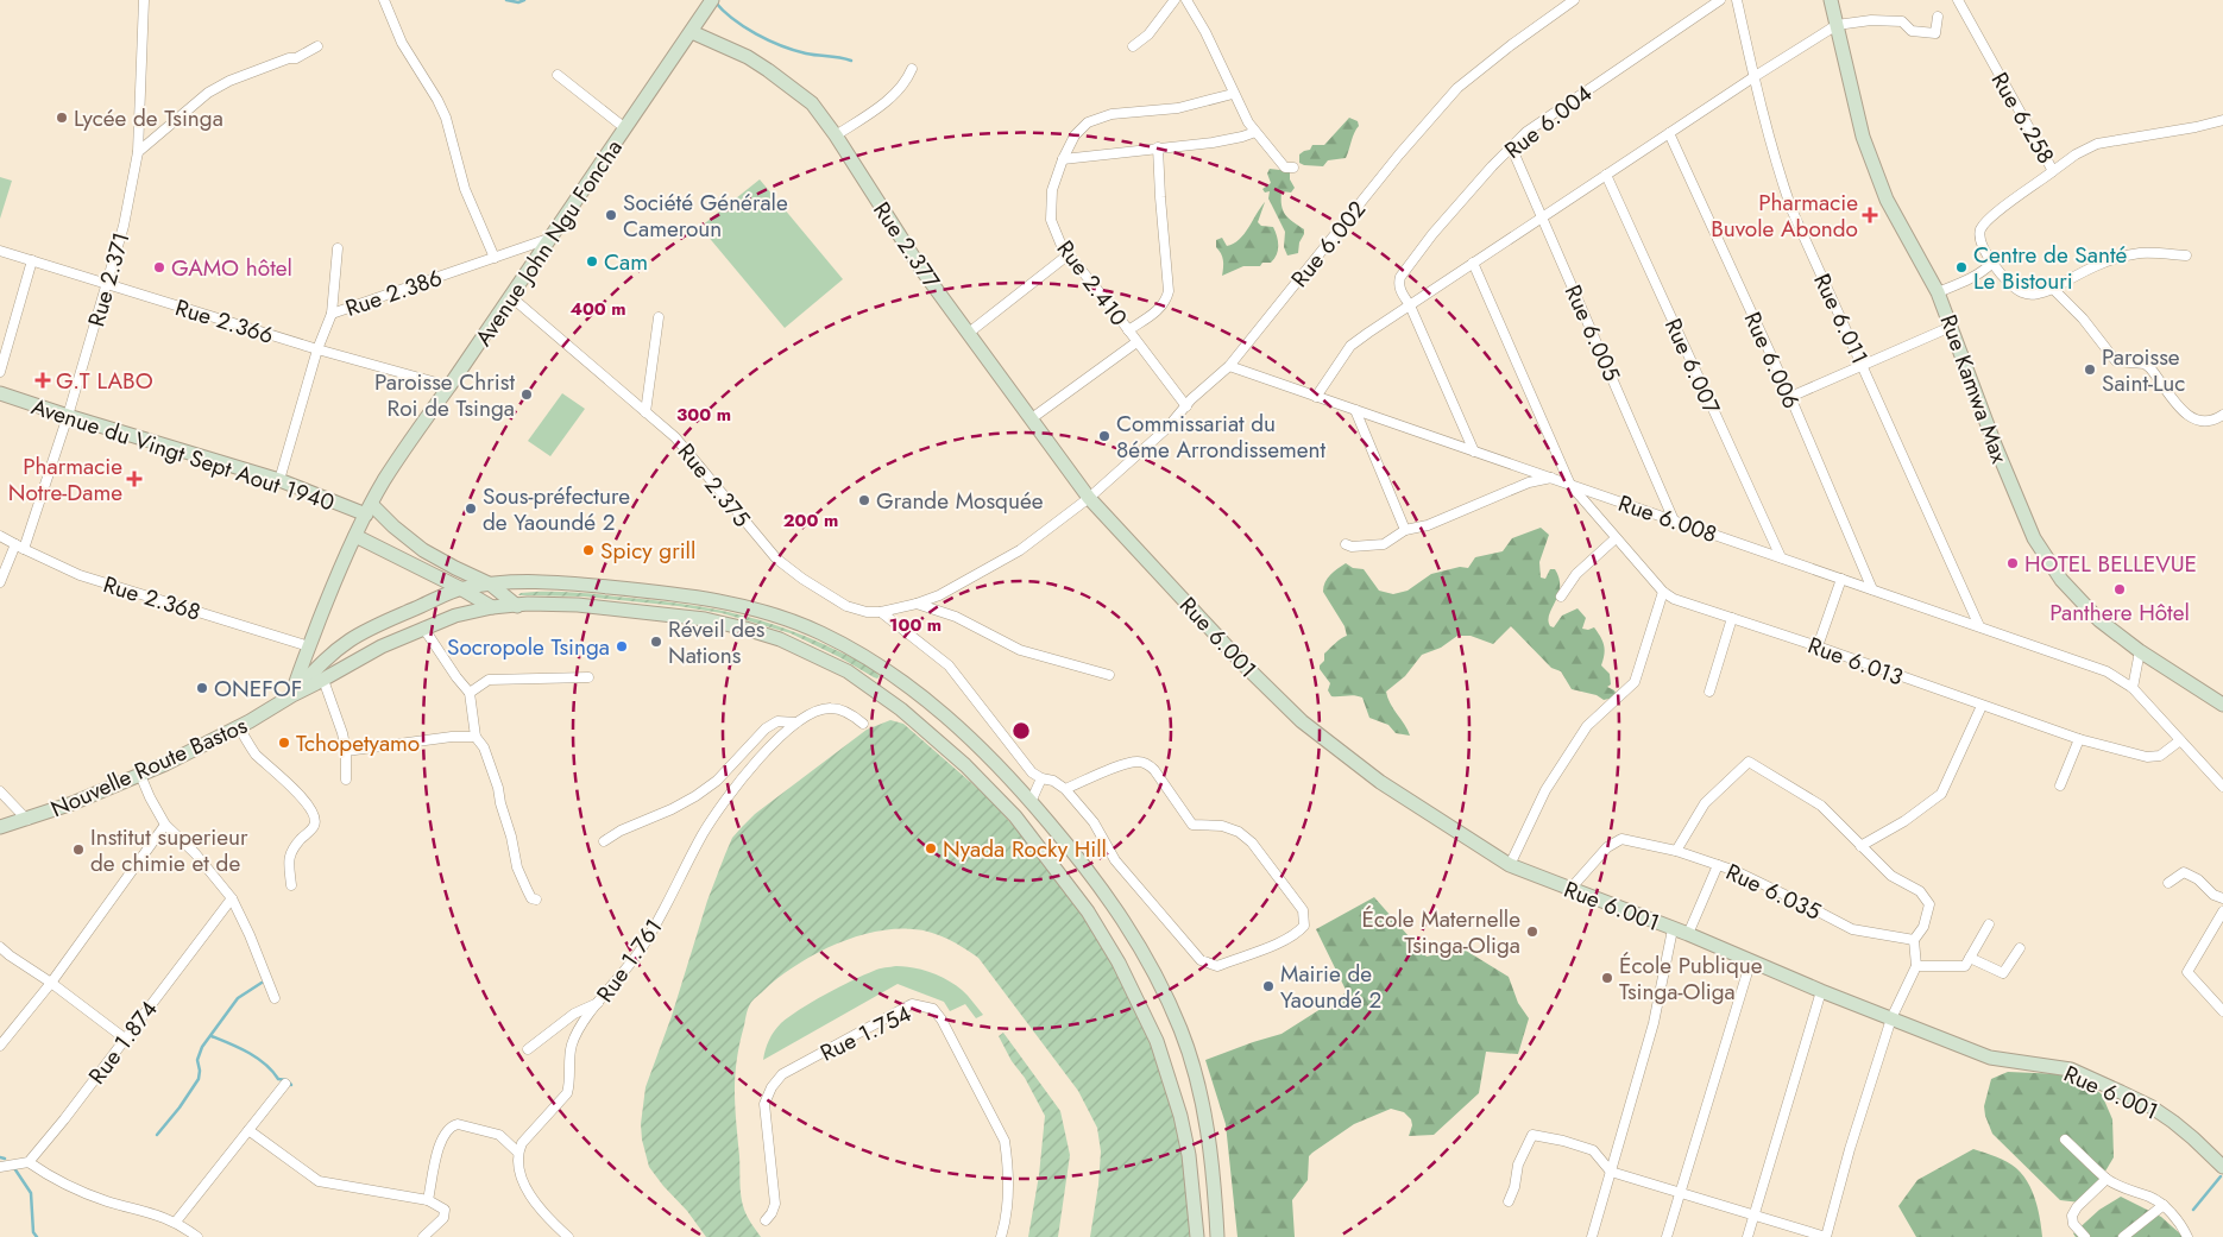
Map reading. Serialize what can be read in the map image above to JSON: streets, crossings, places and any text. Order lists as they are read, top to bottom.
{
  "streets": {
    "main road": [
      "Avenue John Ngu Foncha",
      "Rue 2.377",
      "Rue Kamwa Max",
      "Avenue du Vingt Sept Aout 1940",
      "Rue 6.001",
      "Nouvelle Route Bastos"
    ],
    "street": [
      "Rue 6.258",
      "Rue 6.004",
      "Rue 6.002",
      "Rue 2.371",
      "Rue 2.410",
      "Rue 2.386",
      "Rue 6.011",
      "Rue 2.366",
      "Rue 6.005",
      "Rue 6.006",
      "Rue 6.007",
      "Rue 2.375",
      "Rue 6.008",
      "Rue 2.368",
      "Rue 6.013",
      "Rue 6.035",
      "Rue 1.761",
      "Rue 1.754",
      "Rue 1.874"
    ]
  },
  "crossings": [
    ["Rue 6.004", "Rue 6.005"],
    ["Rue 6.004", "Rue 6.008"],
    ["Avenue John Ngu Foncha", "Rue 2.377"],
    ["Avenue John Ngu Foncha", "Rue 2.386"],
    ["Avenue John Ngu Foncha", "Rue 2.366"],
    ["Avenue John Ngu Foncha", "Avenue du Vingt Sept Aout 1940"],
    ["Avenue John Ngu Foncha", "Rue 2.375"],
    ["Avenue John Ngu Foncha", "Rue 2.368"],
    ["Avenue John Ngu Foncha", "Nouvelle Route Bastos"],
    ["Rue 6.002", "Rue 2.377"],
    ["Rue 6.002", "Rue 2.410"],
    ["Rue 6.002", "Rue 2.375"],
    ["Rue 6.002", "Rue 6.008"],
    ["Rue 6.002", "Rue 6.001"],
    ["Rue 2.377", "Rue 2.375"],
    ["Rue 2.377", "Rue 6.001"],
    ["Rue 2.371", "Rue 2.366"],
    ["Rue 2.371", "Avenue du Vingt Sept Aout 1940"],
    ["Rue 2.371", "Rue 2.368"],
    ["Rue 2.386", "Rue 2.366"],
    ["Rue 2.386", "Avenue du Vingt Sept Aout 1940"],
    ["Rue 6.011", "Rue 6.008"],
    ["Rue 6.005", "Rue 6.008"],
    ["Rue 6.006", "Rue 6.008"],
    ["Rue 6.007", "Rue 6.008"],
    ["Rue 2.375", "Rue 6.001"],
    ["Rue 6.008", "Rue 6.013"],
    ["Rue 6.001", "Rue 6.035"]
  ],
  "places": {
    "other": [
      "Lycée de Tsinga",
      "Société Générale Cameroun",
      "Cam",
      "GAMO hôtel",
      "Centre de Santé Le Bistouri",
      "Paroisse Saint-Luc",
      "Paroisse Christ Roi de Tsinga",
      "Commissariat du 8éme Arrondissement",
      "Grande Mosquée",
      "Sous-préfecture de Yaoundé 2",
      "Spicy grill",
      "HOTEL BELLEVUE",
      "Panthere Hôtel",
      "Réveil des Nations",
      "Socropole Tsinga",
      "ONEFOF",
      "Tchopetyamo",
      "Nyada Rocky Hill",
      "Institut superieur de chimie et de",
      "École Maternelle Tsinga-Oliga",
      "École Publique Tsinga-Oliga",
      "Mairie de Yaoundé 2"
    ],
    "health": ["Pharmacie Buvole Abondo", "G.T LABO", "Pharmacie Notre-Dame"]
  },
  "rings": [
    "400 m",
    "300 m",
    "200 m",
    "100 m"
  ]
}
